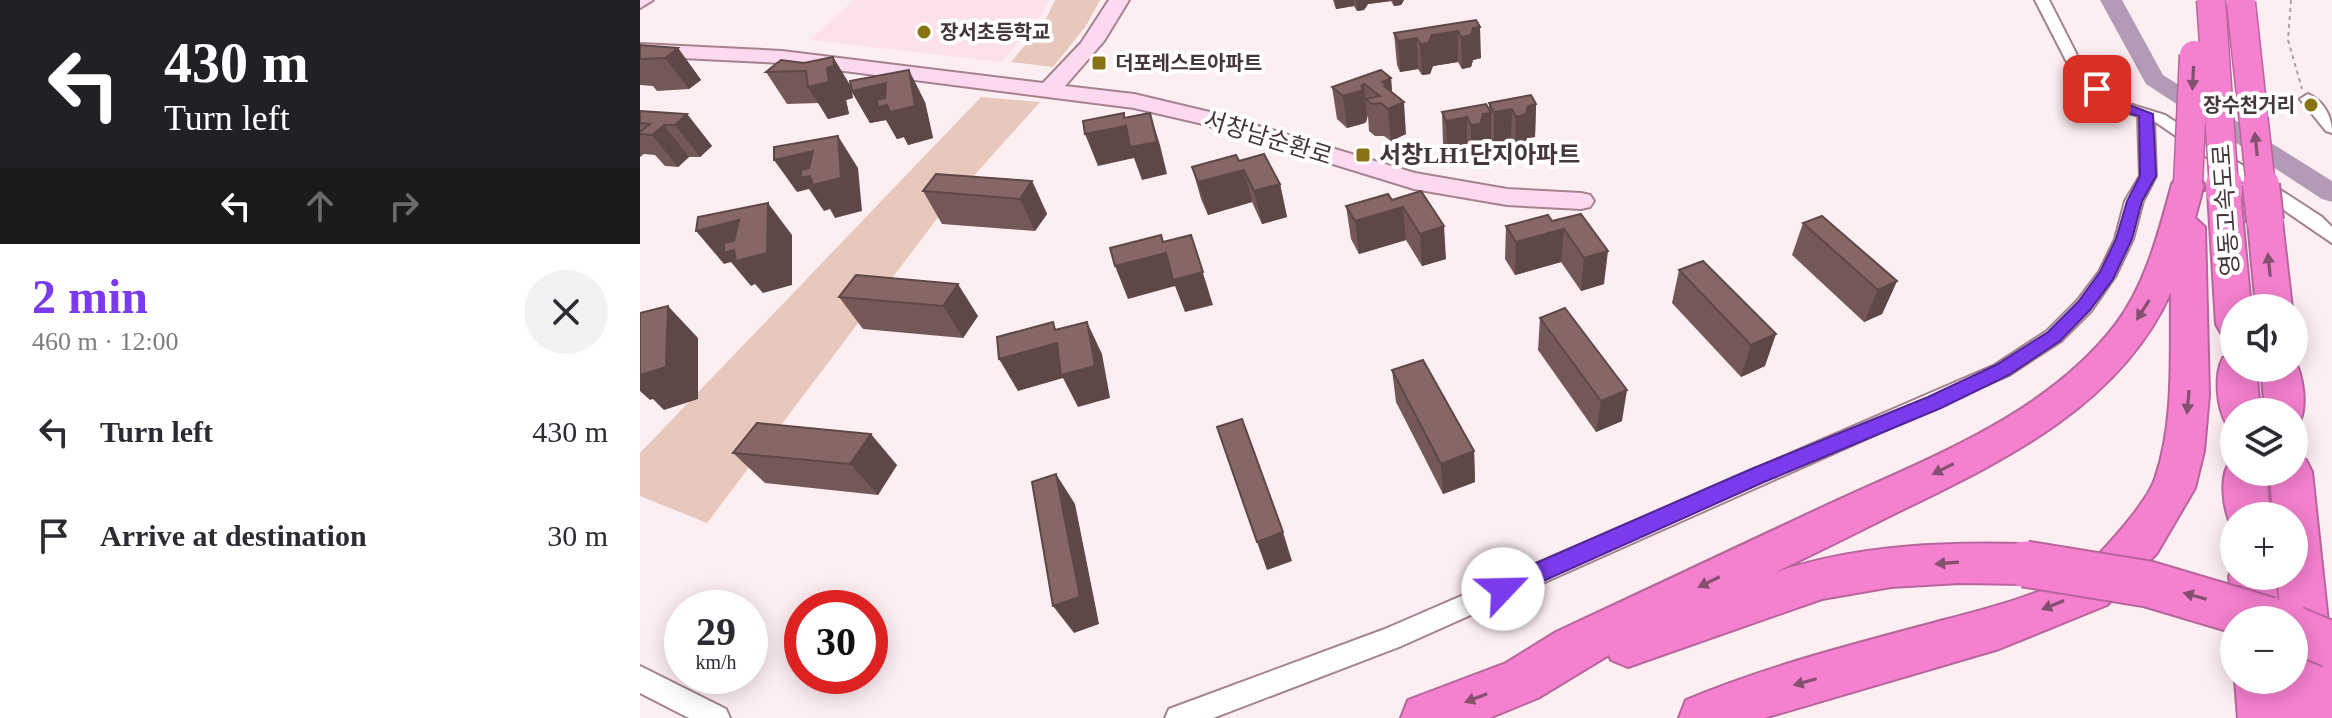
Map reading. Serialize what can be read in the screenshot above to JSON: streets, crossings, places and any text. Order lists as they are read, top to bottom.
{
  "streets": {
    "highway": ["영동고속도로"],
    "street": ["서창남순환로"]
  },
  "places": {
    "other": ["장서초등학교", "장수천거리"],
    "transit": ["더포레스트아파트", "서창LH1단지아파트"]
  },
  "page": {
    "turn": ["430 m", "Turn left"],
    "heading": ["2 min", "460 m · 12:00"],
    "map_buttons": ["+", "−"],
    "list": [
      {
        "name": "Turn left",
        "value": "430 m"
      },
      {
        "name": "Arrive at destination",
        "value": "30 m"
      }
    ],
    "speed": "29 km/h",
    "limit": "30"
  }
}
